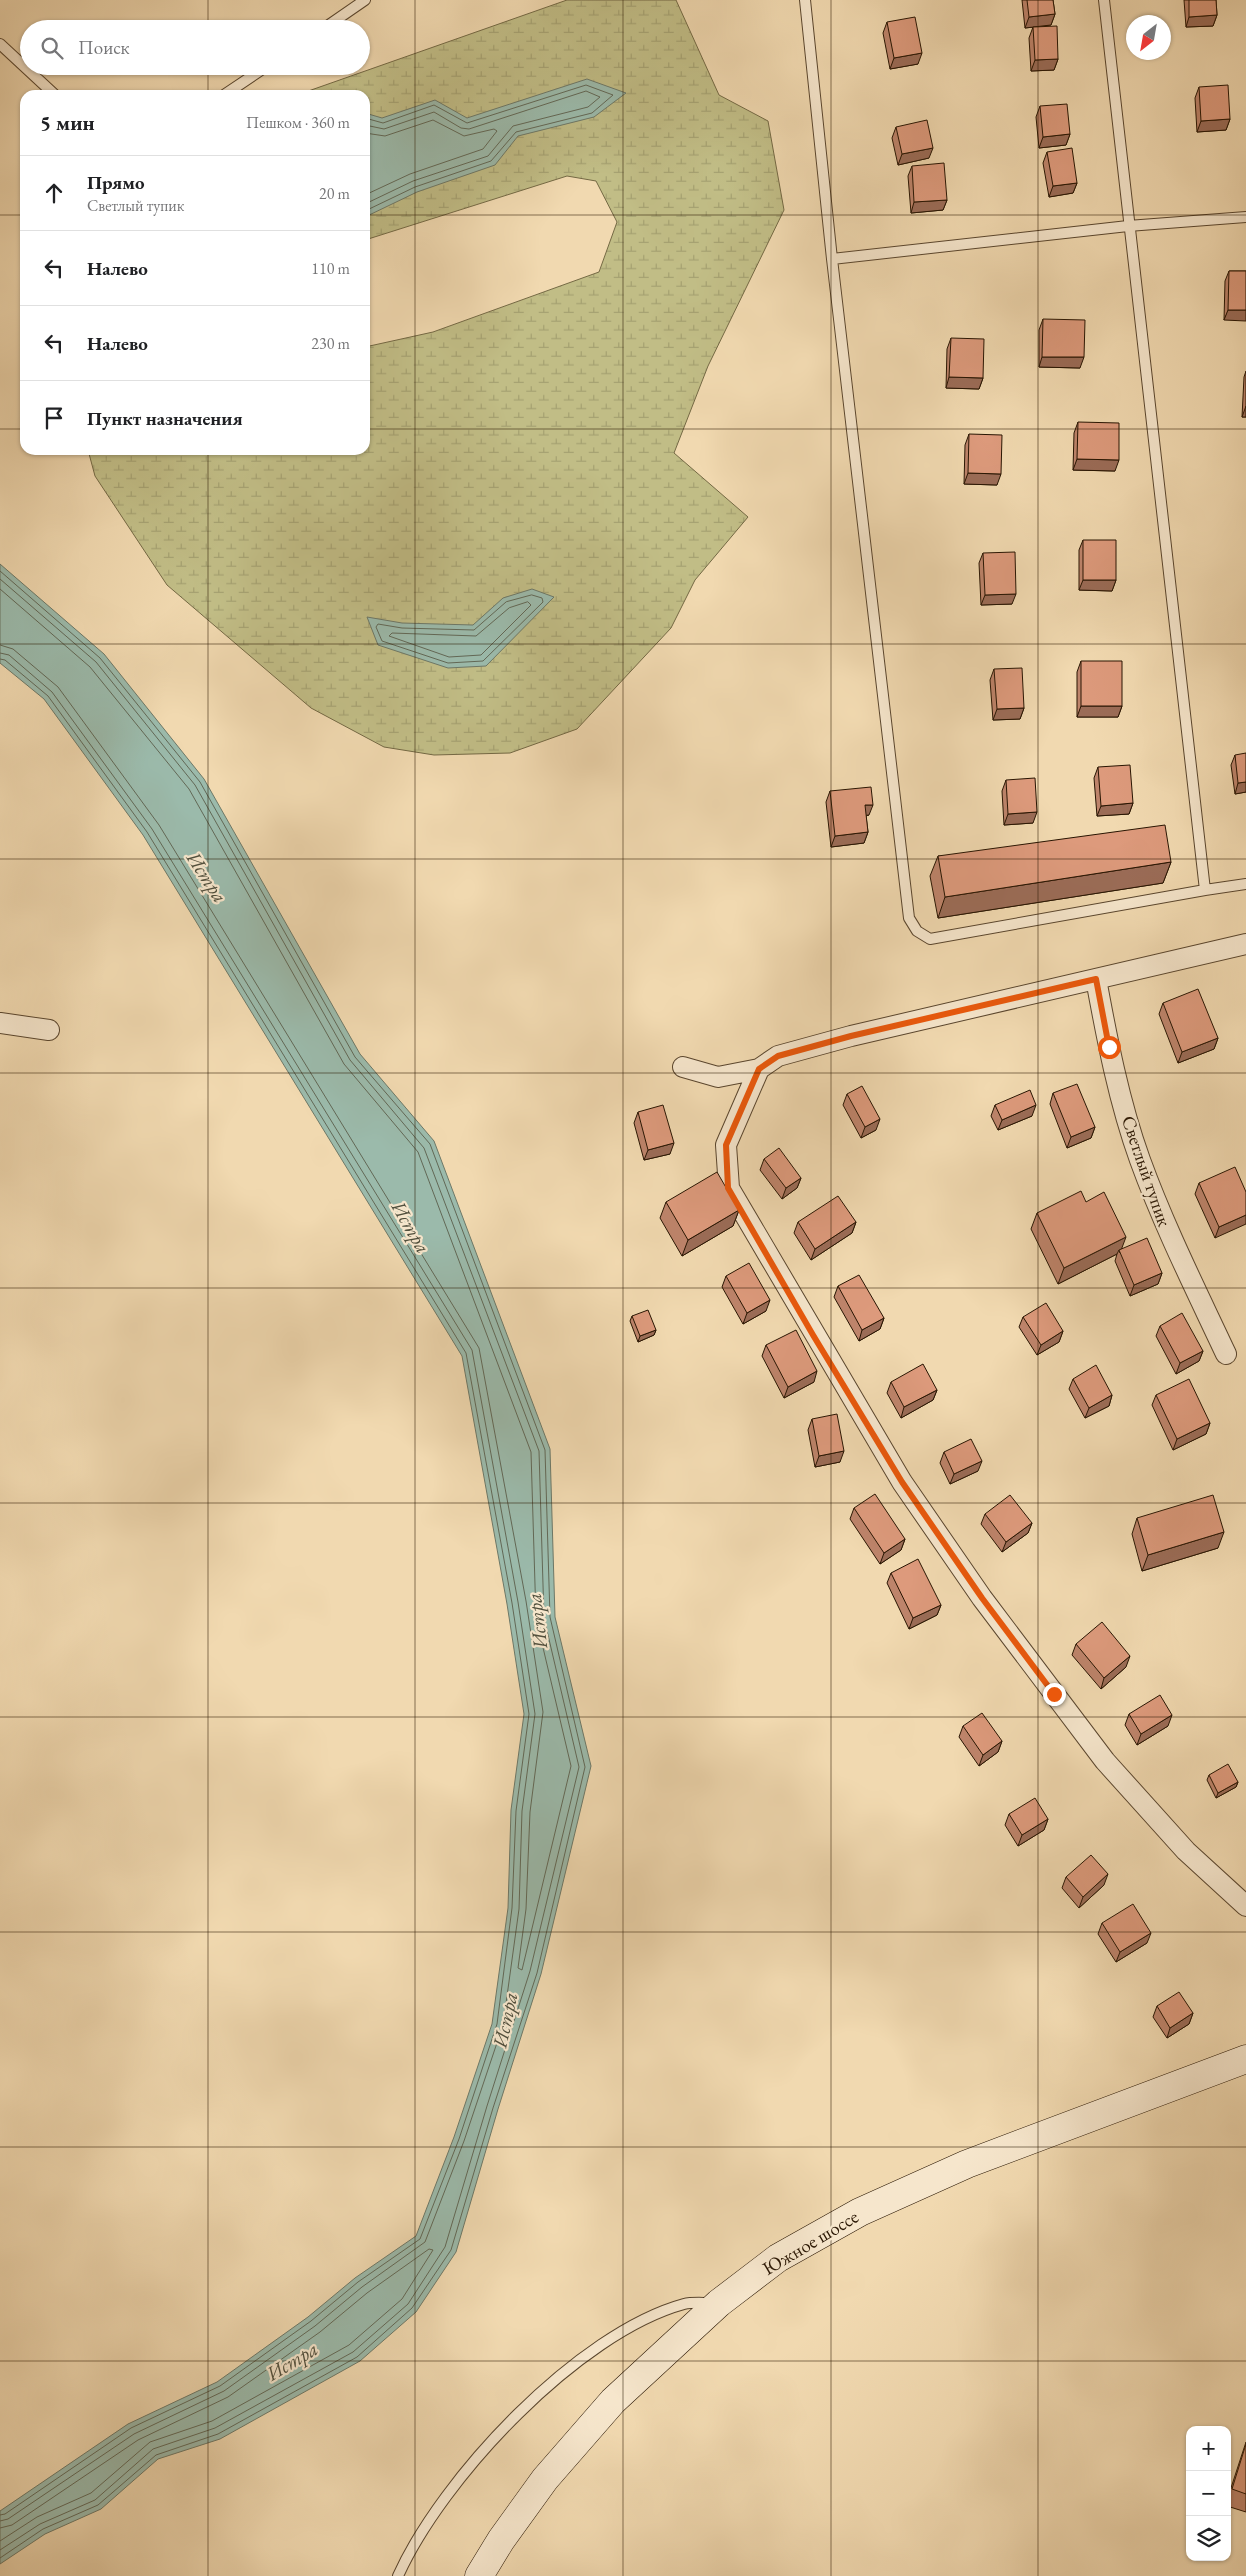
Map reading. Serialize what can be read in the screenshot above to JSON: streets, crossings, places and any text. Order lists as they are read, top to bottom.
{
  "streets": {
    "main road": ["Южное шоссе"],
    "street": ["Светлый тупик"]
  },
  "water": ["Истра"],
  "north": "bottom left",
  "page": {
    "search": "Поиск",
    "heading": ["5 мин", "Пешком · 360 m"],
    "list": [
      ["Прямо", "Светлый тупик", "20 m"],
      ["Налево", "110 m"],
      ["Налево", "230 m"],
      "Пункт назначения"
    ],
    "map_buttons": ["+", "−"]
  }
}
